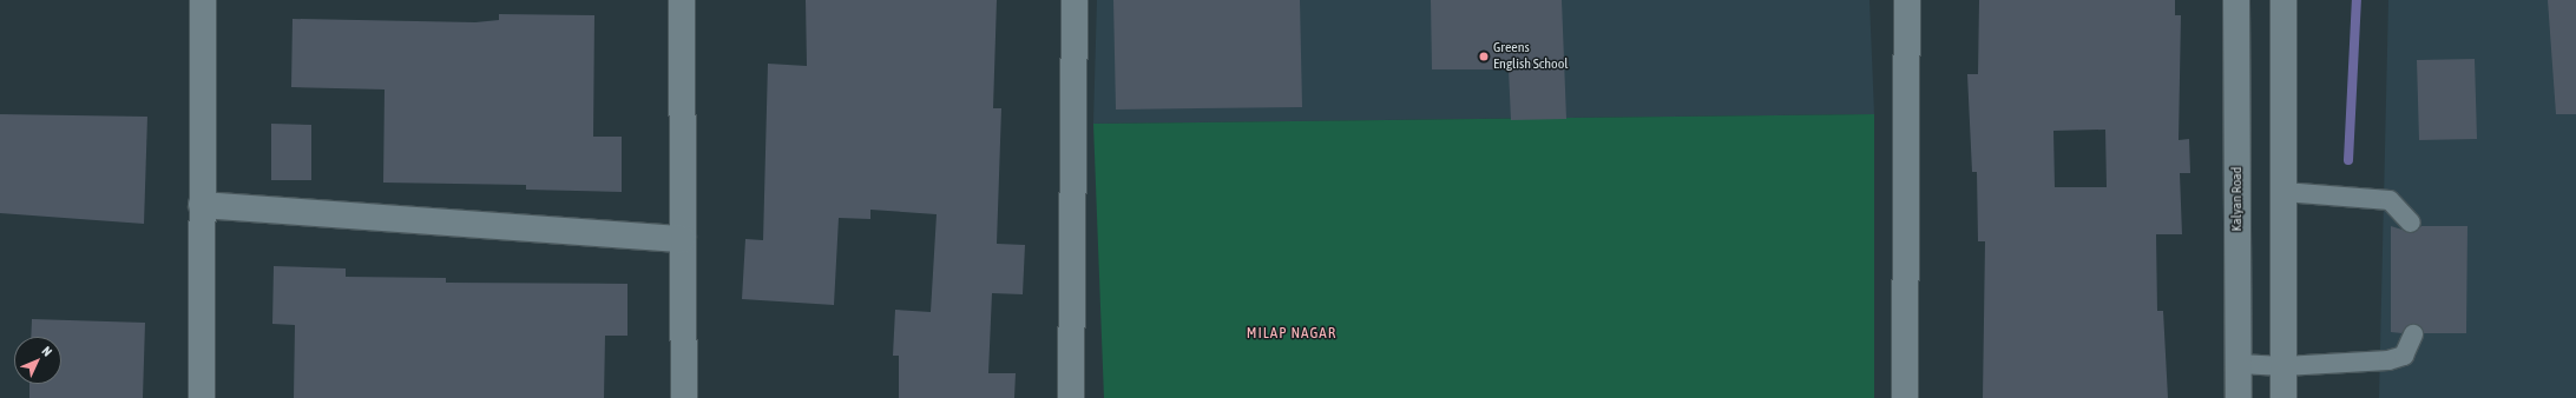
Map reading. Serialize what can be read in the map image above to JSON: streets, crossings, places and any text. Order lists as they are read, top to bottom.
{
  "streets": {
    "street": ["Kalyan Road"]
  },
  "districts": ["MILAP NAGAR"],
  "places": ["Greens English School"],
  "north": "top right"
}
